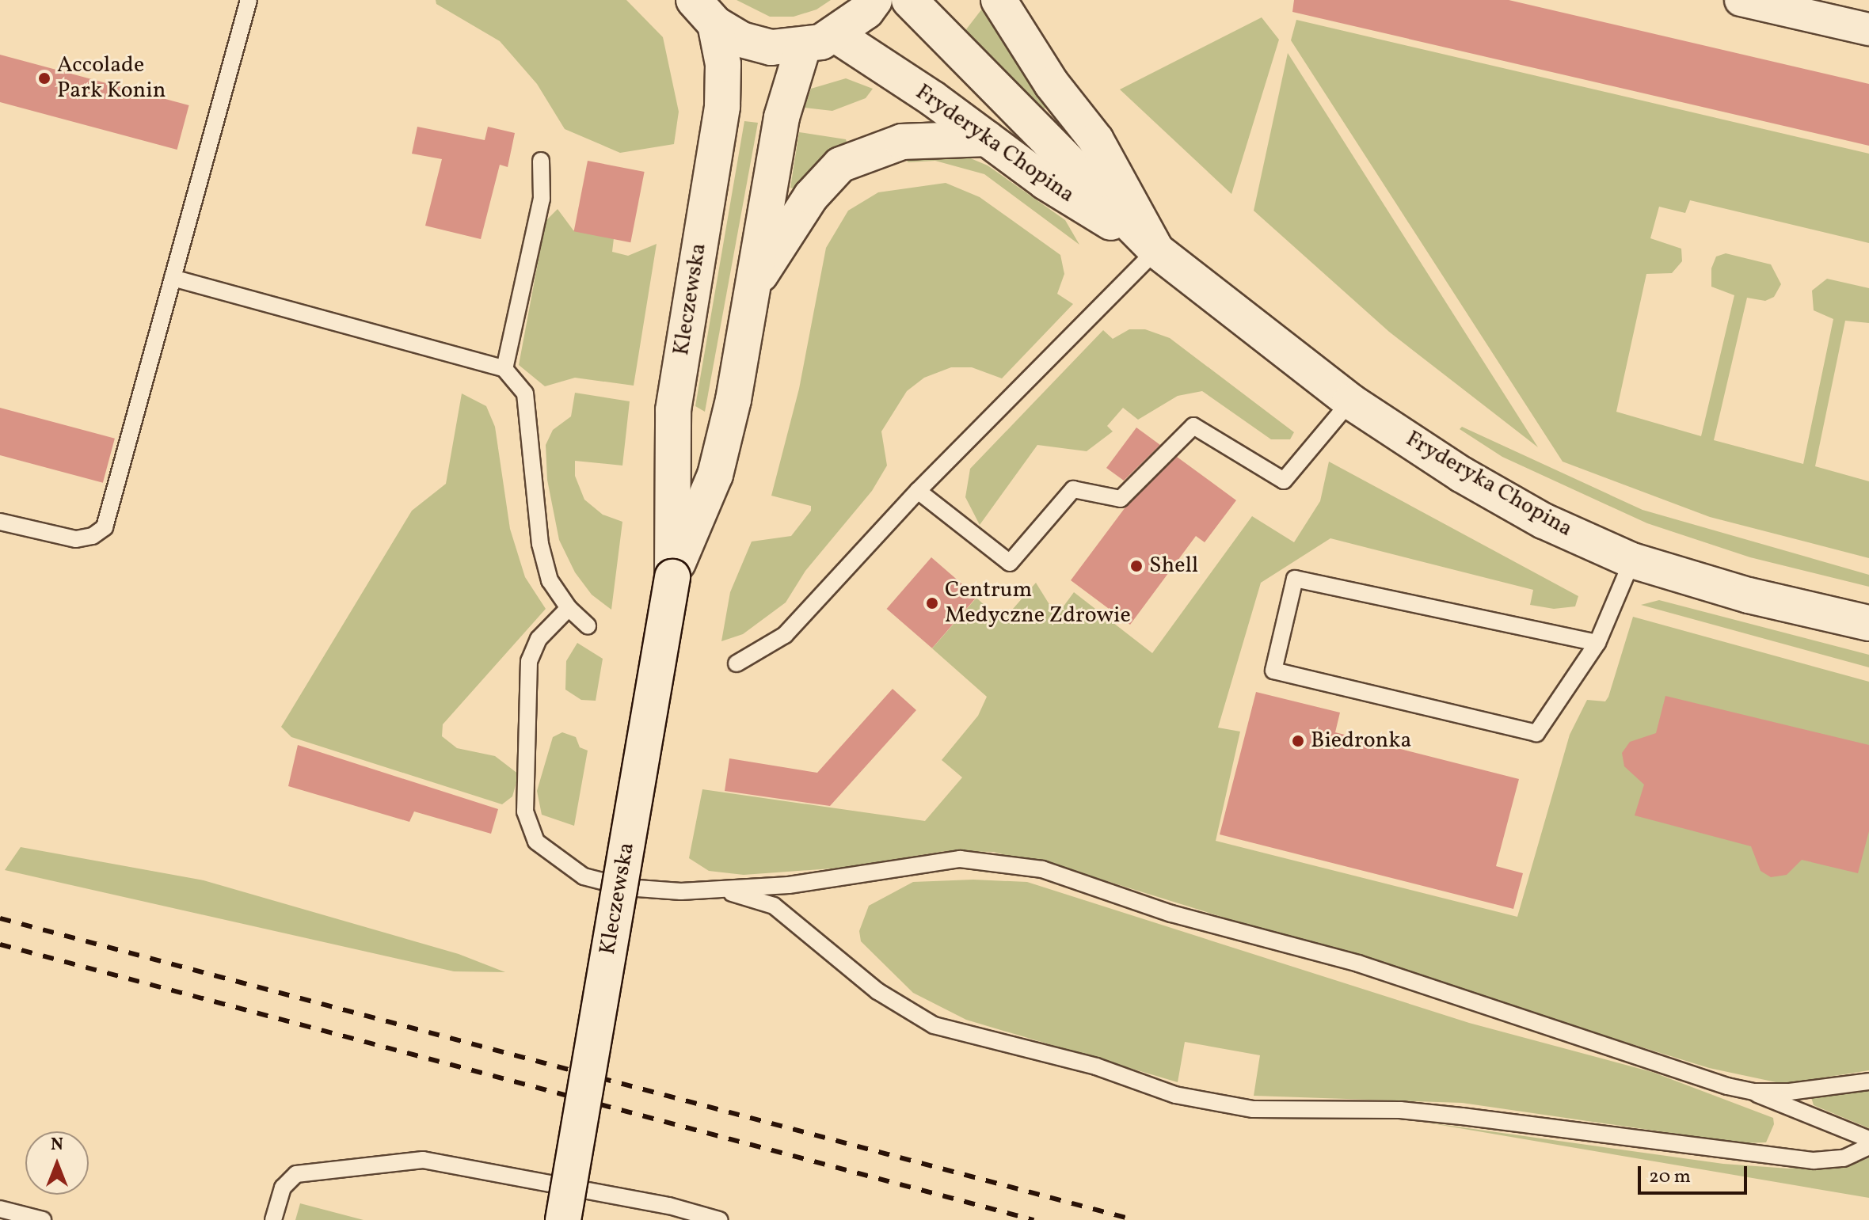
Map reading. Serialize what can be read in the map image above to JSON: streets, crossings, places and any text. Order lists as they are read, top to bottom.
{
  "streets": {
    "main road": ["Fryderyka Chopina", "Kleczewska"]
  },
  "places": [
    "Accolade Park Konin",
    "Shell",
    "Centrum Medyczne Zdrowie",
    "Biedronka"
  ],
  "scale_bar": "20 m",
  "north": "top"
}
